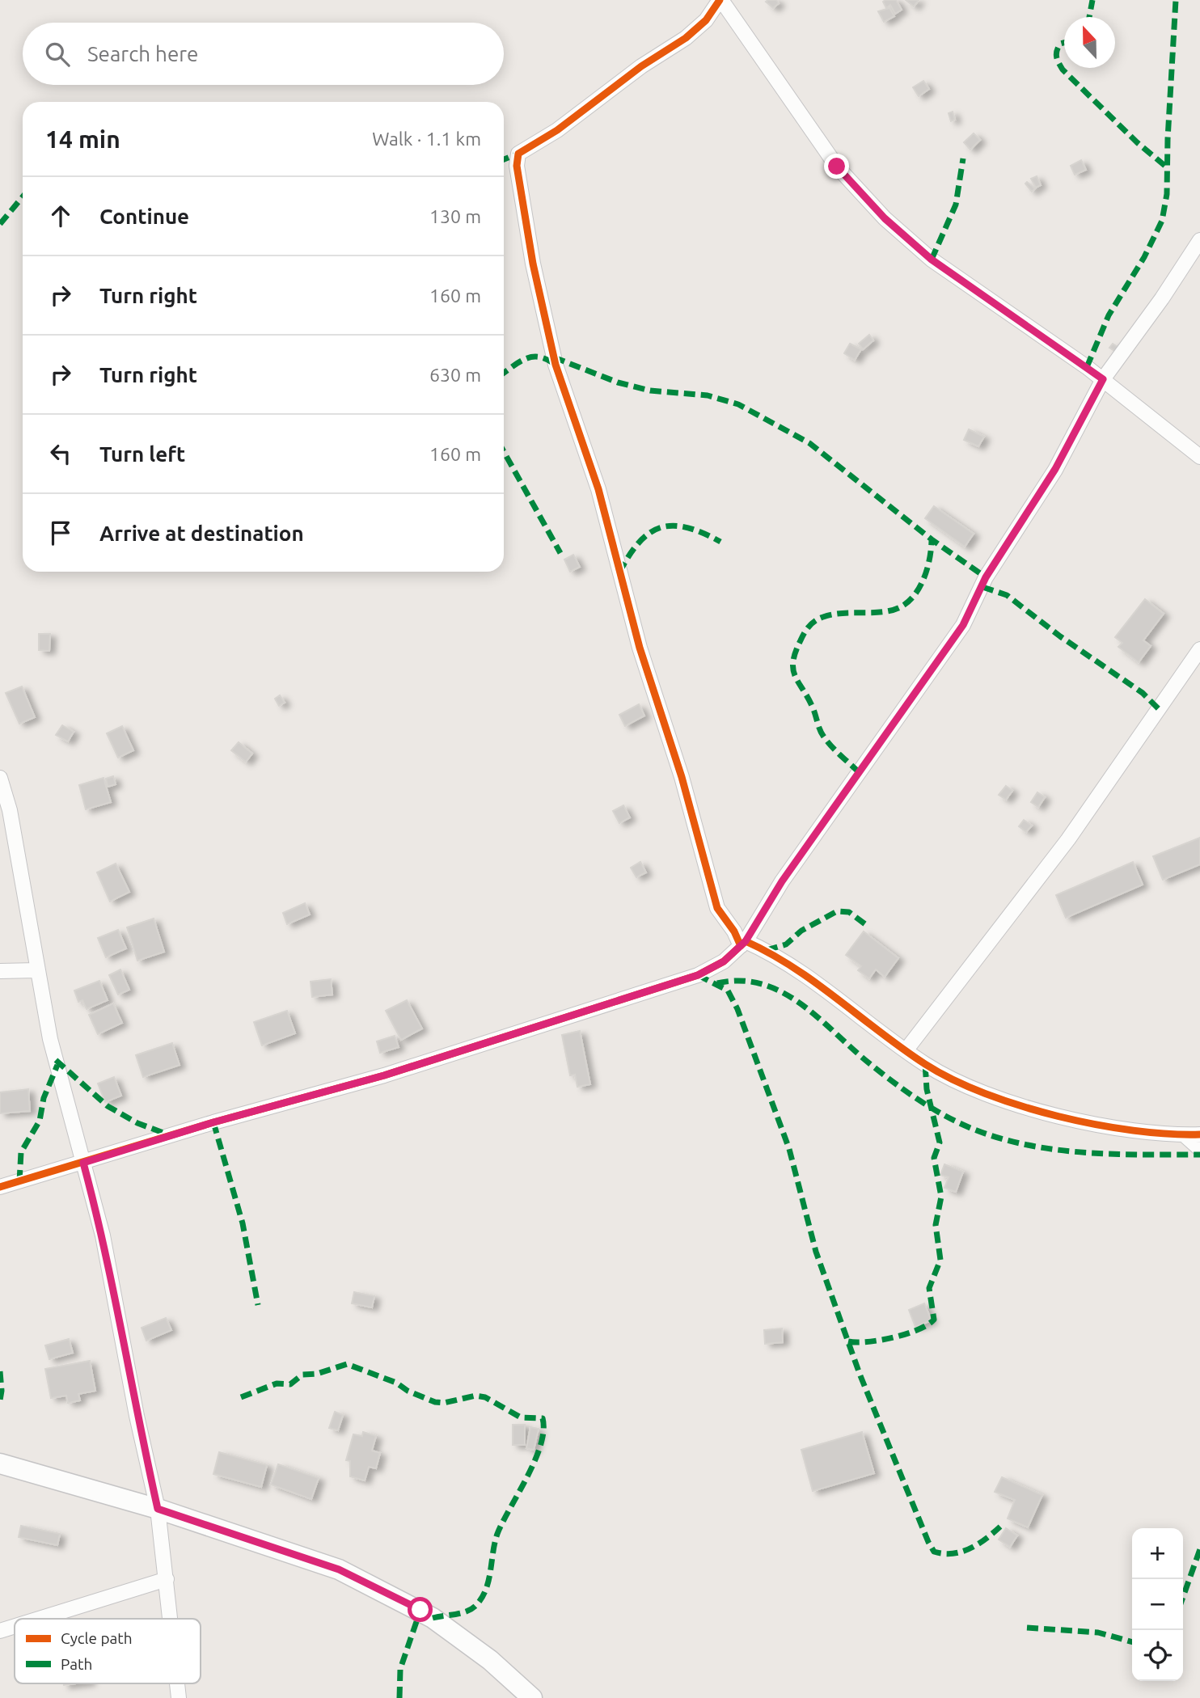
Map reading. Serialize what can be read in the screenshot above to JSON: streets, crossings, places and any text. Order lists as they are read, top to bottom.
{
  "legend": ["Cycle path", "Path"],
  "north": "top",
  "page": {
    "search": "Search here",
    "heading": ["14 min", "Walk · 1.1 km"],
    "list": [
      ["Continue", "130 m"],
      ["Turn right", "160 m"],
      ["Turn right", "630 m"],
      ["Turn left", "160 m"],
      "Arrive at destination"
    ],
    "map_buttons": ["+", "−"]
  }
}
